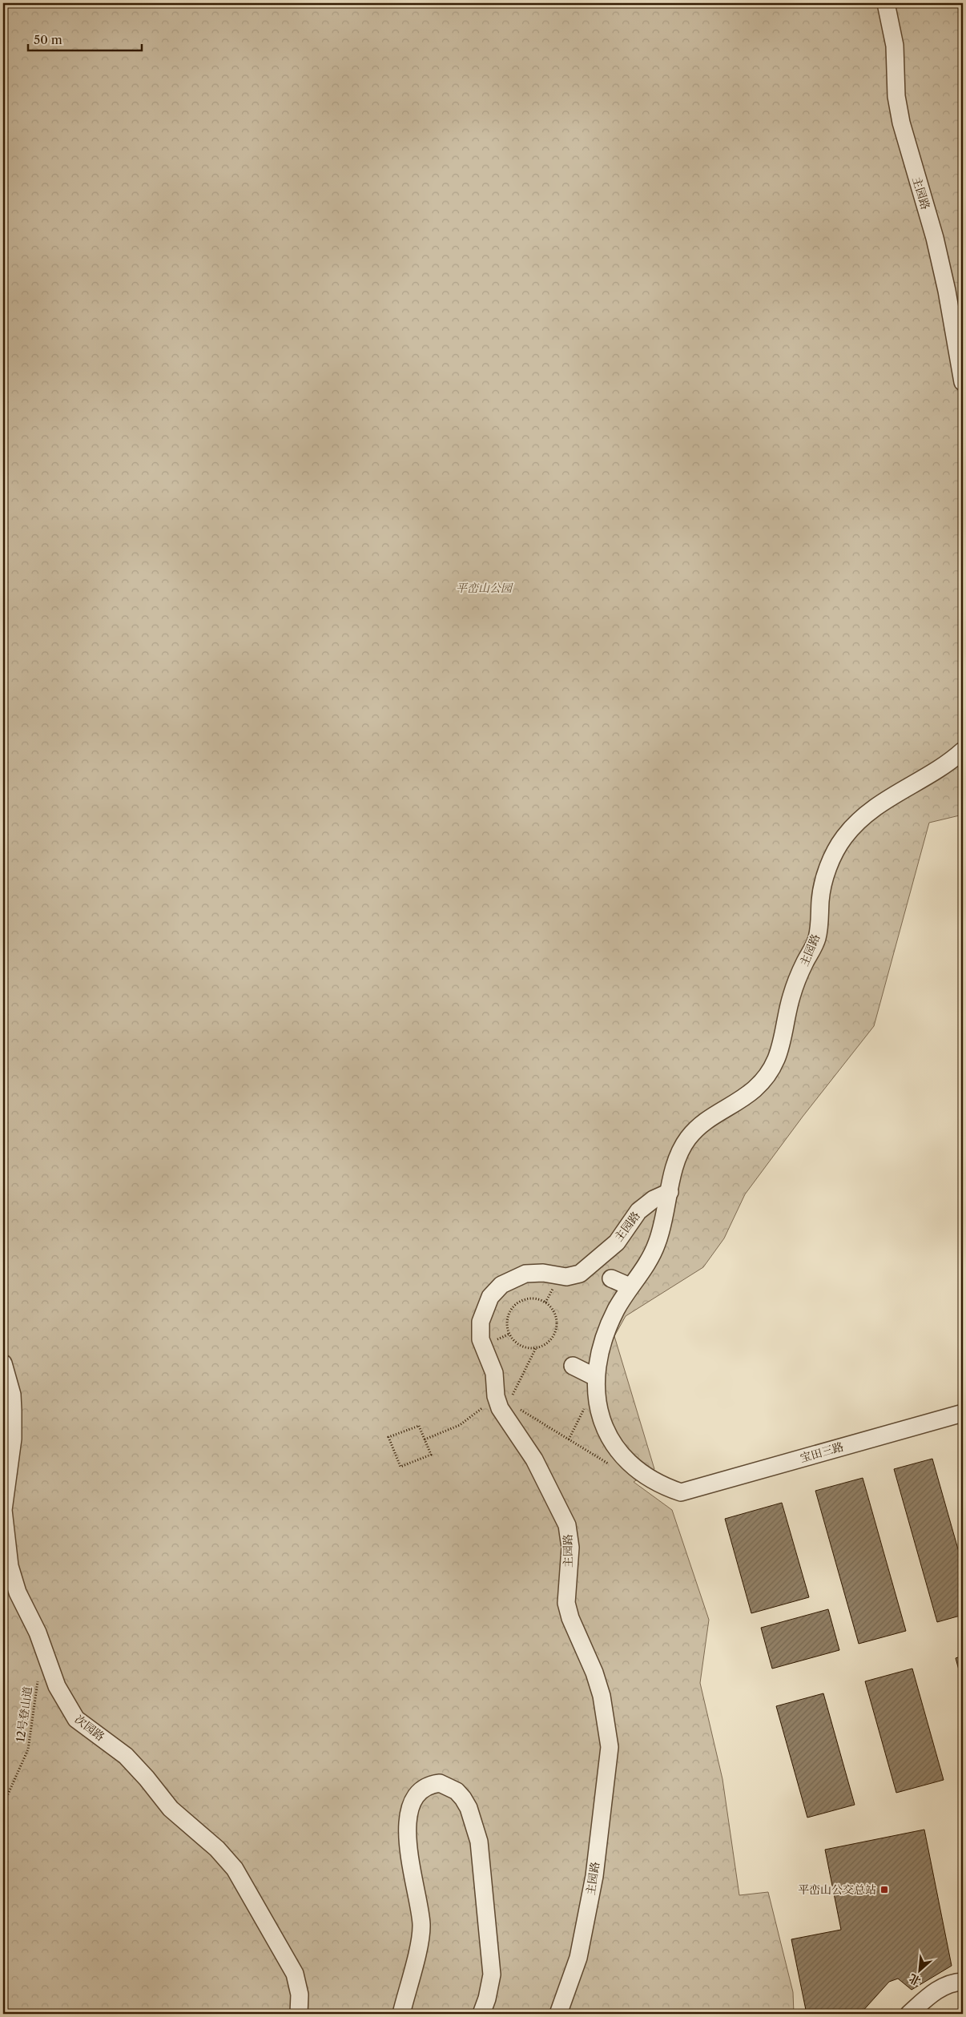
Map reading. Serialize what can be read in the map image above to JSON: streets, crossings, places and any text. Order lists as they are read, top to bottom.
{
  "streets": {
    "street": ["主园路", "宝田三路", "次园路"],
    "path": ["12号登山道"]
  },
  "crossings": [
    ["主园路", "宝田三路"]
  ],
  "parks": ["平峦山公园"],
  "places": {
    "transit": ["平峦山公交总站"]
  },
  "scale_bar": "50 m",
  "north": "bottom left"
}
